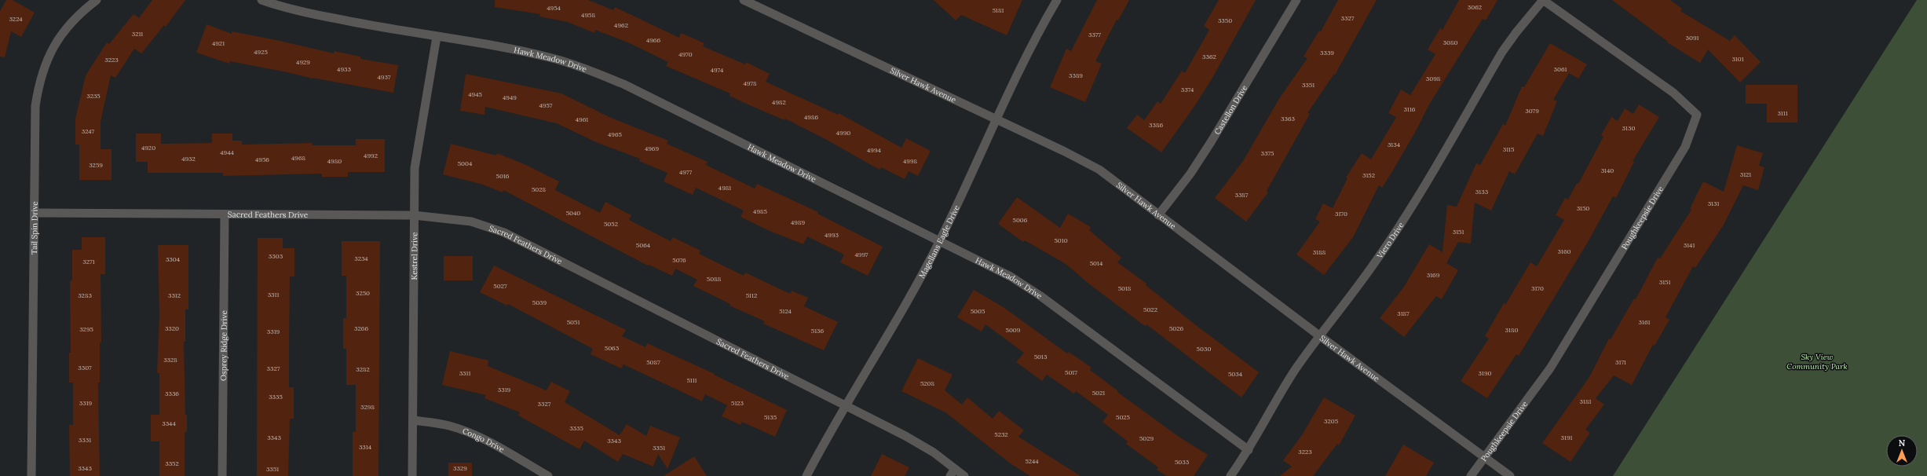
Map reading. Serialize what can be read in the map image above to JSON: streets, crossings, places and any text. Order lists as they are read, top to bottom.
{
  "streets": {
    "street": [
      "Hawk Meadow Drive",
      "Silver Hawk Avenue",
      "Castellon Drive",
      "Sacred Feathers Drive",
      "Poughkeepsie Drive",
      "Tail Spin Drive",
      "Viero Drive",
      "Magellans Eagle Drive",
      "Kestrel Drive",
      "Osprey Ridge Drive",
      "Congo Drive"
    ]
  },
  "crossings": [
    ["Hawk Meadow Drive", "Viero Drive"],
    ["Hawk Meadow Drive", "Magellans Eagle Drive"],
    ["Hawk Meadow Drive", "Kestrel Drive"],
    ["Silver Hawk Avenue", "Castellon Drive"],
    ["Silver Hawk Avenue", "Poughkeepsie Drive"],
    ["Silver Hawk Avenue", "Viero Drive"],
    ["Silver Hawk Avenue", "Magellans Eagle Drive"],
    ["Sacred Feathers Drive", "Tail Spin Drive"],
    ["Sacred Feathers Drive", "Magellans Eagle Drive"],
    ["Sacred Feathers Drive", "Kestrel Drive"],
    ["Sacred Feathers Drive", "Osprey Ridge Drive"],
    ["Poughkeepsie Drive", "Viero Drive"],
    ["Kestrel Drive", "Congo Drive"]
  ],
  "parks": ["Sky View Community Park"],
  "house_numbers": [
    "3062",
    "4954",
    "5181",
    "4958",
    "3327",
    "3224",
    "3350",
    "4962",
    "3211",
    "3377",
    "3091",
    "4966",
    "3080",
    "4921",
    "4925",
    "3339",
    "4970",
    "3362",
    "3101",
    "3223",
    "4929",
    "4933",
    "3061",
    "4974",
    "3389",
    "4937",
    "3098",
    "4978",
    "3351",
    "3374",
    "4945",
    "3235",
    "4949",
    "4982",
    "4957",
    "3116",
    "3079",
    "3111",
    "4986",
    "3363",
    "4961",
    "3386",
    "3130",
    "3247",
    "4990",
    "4965",
    "3134",
    "4920",
    "4969",
    "3115",
    "4994",
    "4944",
    "3375",
    "4992",
    "4968",
    "4932",
    "4956",
    "4980",
    "4998",
    "5004",
    "3259",
    "3140",
    "4977",
    "3121",
    "3152",
    "5016",
    "4981",
    "5028",
    "3133",
    "3387",
    "3131",
    "3150",
    "4985",
    "5040",
    "3170",
    "5006",
    "4989",
    "5052",
    "3151",
    "4993",
    "5010",
    "5064",
    "3141",
    "3160",
    "3188",
    "4997",
    "3303",
    "3234",
    "3304",
    "5076",
    "3271",
    "5014",
    "3169",
    "5088",
    "3151",
    "5027",
    "5018",
    "3170",
    "3250",
    "3311",
    "3283",
    "3312",
    "5112",
    "5039",
    "5022",
    "5124",
    "5005",
    "3187",
    "5051",
    "3161",
    "3320",
    "3266",
    "5026",
    "3295",
    "5009",
    "3180",
    "5136",
    "3319",
    "5063",
    "5030",
    "5013",
    "3328",
    "5087",
    "3171",
    "3307",
    "3327",
    "3282",
    "5017",
    "3311",
    "3190",
    "5034",
    "5111",
    "5208",
    "3319",
    "5021",
    "3336",
    "3335",
    "3181",
    "3319",
    "5123",
    "3327",
    "3298",
    "5135",
    "5025",
    "3205",
    "3344",
    "3335",
    "5232",
    "3343",
    "3191",
    "5029",
    "3331",
    "3343",
    "3314",
    "3351",
    "3223",
    "5244",
    "5033",
    "3352",
    "3343",
    "3329",
    "3351"
  ],
  "north": "top"
}
